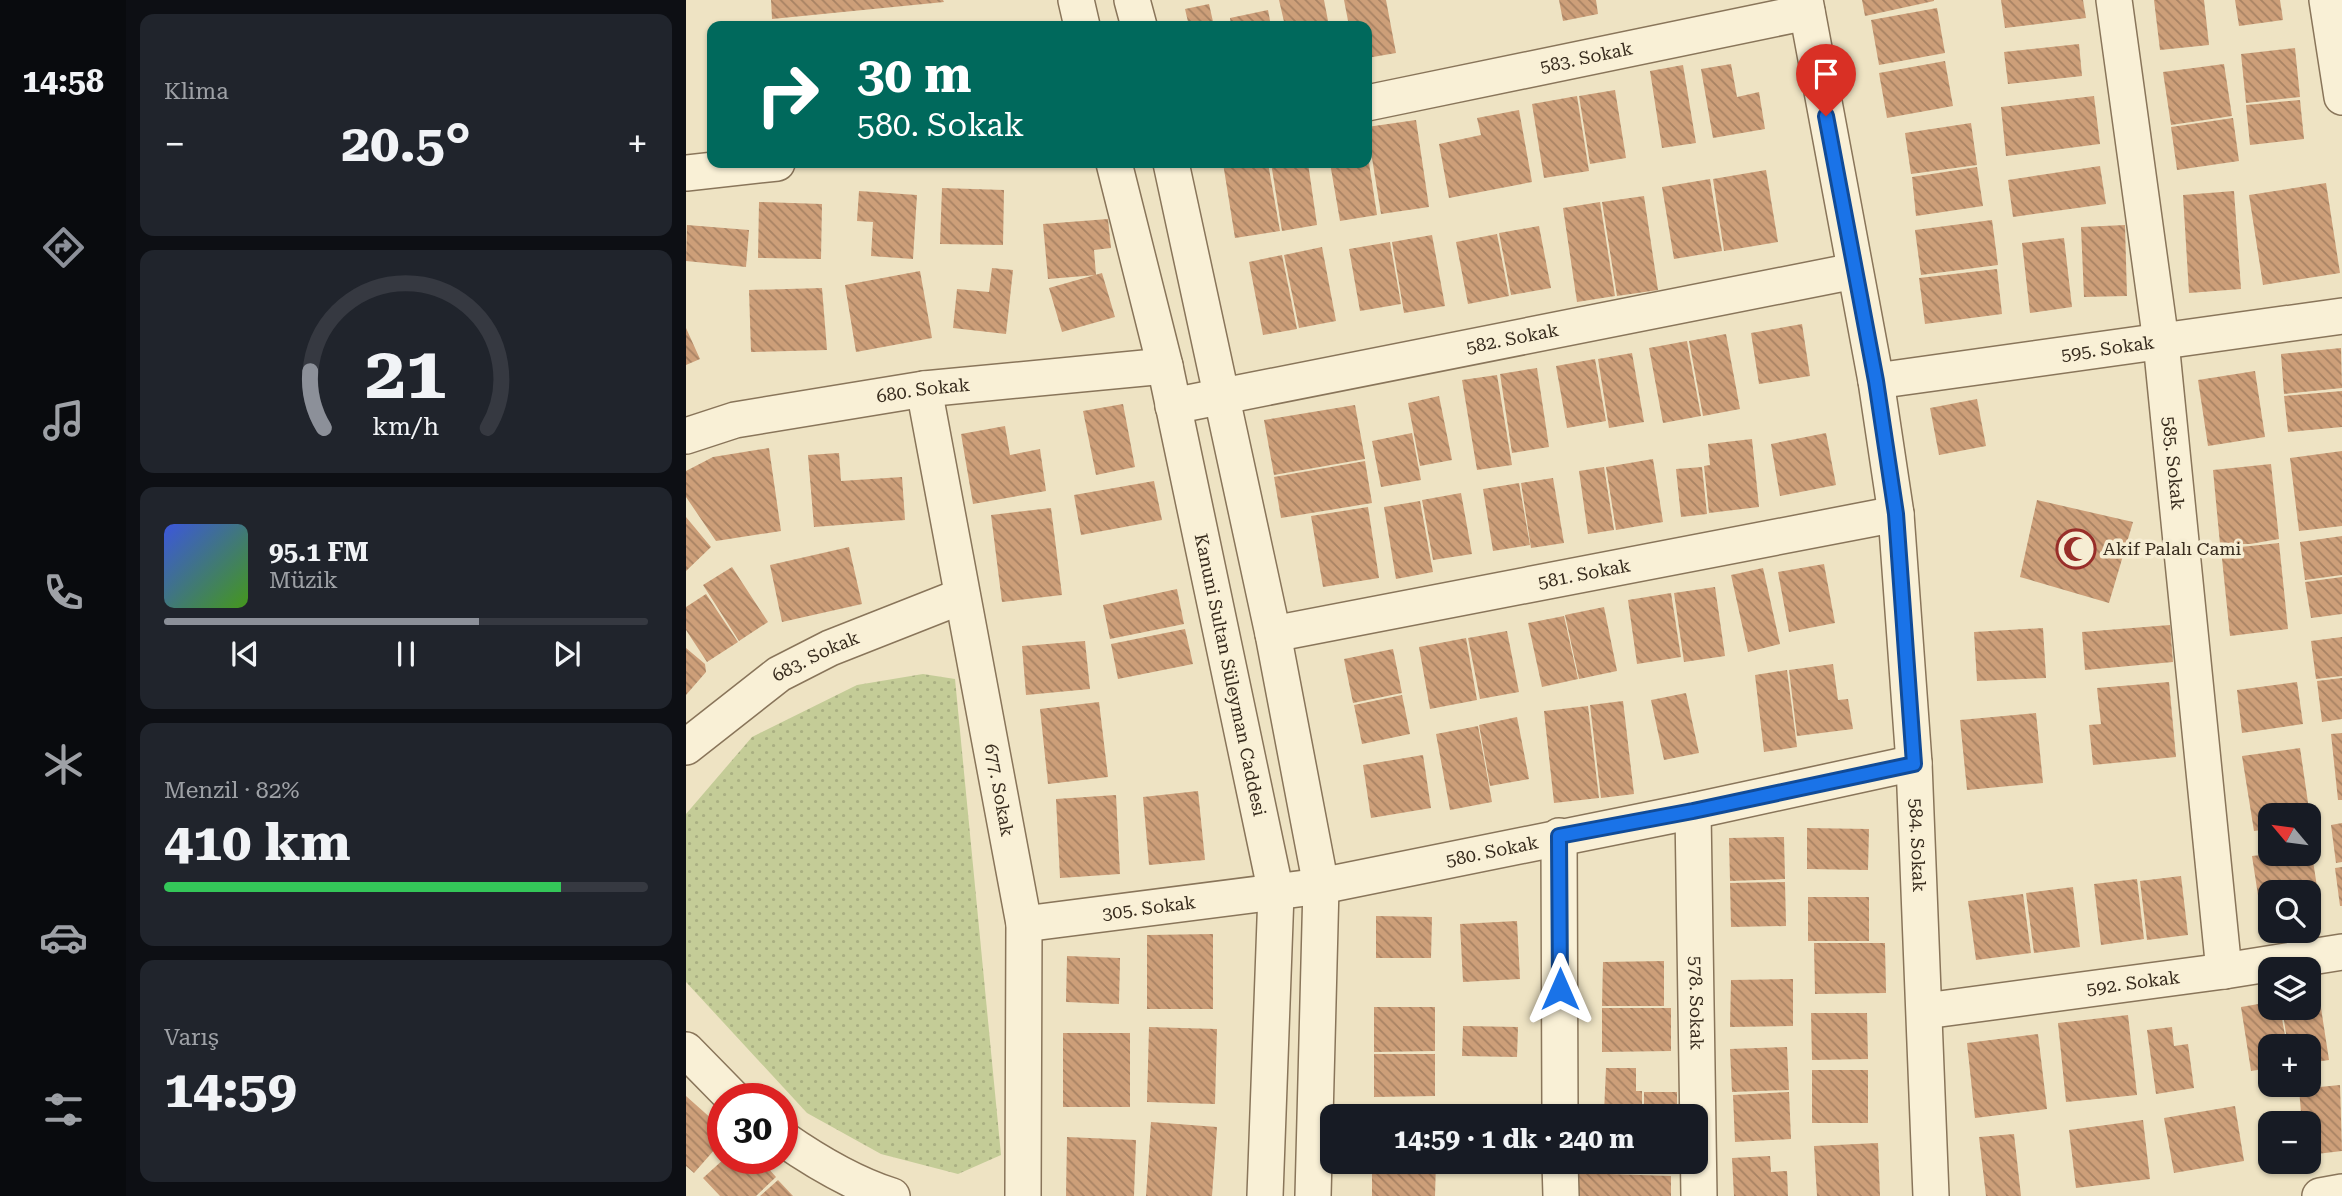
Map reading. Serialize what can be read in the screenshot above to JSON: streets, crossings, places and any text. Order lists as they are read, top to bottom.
{
  "streets": {
    "street": [
      "583. Sokak",
      "582. Sokak",
      "595. Sokak",
      "680. Sokak",
      "585. Sokak",
      "581. Sokak",
      "683. Sokak",
      "Kanuni Sultan Süleyman Caddesi",
      "677. Sokak",
      "584. Sokak",
      "580. Sokak",
      "305. Sokak",
      "592. Sokak",
      "578. Sokak"
    ]
  },
  "crossings": [
    ["583. Sokak", "584. Sokak"],
    ["582. Sokak", "Kanuni Sultan Süleyman Caddesi"],
    ["582. Sokak", "584. Sokak"],
    ["595. Sokak", "585. Sokak"],
    ["595. Sokak", "584. Sokak"],
    ["680. Sokak", "Kanuni Sultan Süleyman Caddesi"],
    ["680. Sokak", "677. Sokak"],
    ["585. Sokak", "592. Sokak"],
    ["581. Sokak", "584. Sokak"],
    ["683. Sokak", "677. Sokak"],
    ["Kanuni Sultan Süleyman Caddesi", "580. Sokak"],
    ["Kanuni Sultan Süleyman Caddesi", "305. Sokak"],
    ["677. Sokak", "305. Sokak"],
    ["584. Sokak", "580. Sokak"],
    ["584. Sokak", "592. Sokak"],
    ["580. Sokak", "305. Sokak"],
    ["580. Sokak", "578. Sokak"]
  ],
  "places": {
    "mosque": ["Akif Palalı Cami"]
  },
  "north": "top left",
  "page": {
    "tabs": "14:58",
    "tile": [
      "Klima",
      ["Menzil · 82%", "410 km"],
      ["Varış", "14:59"]
    ],
    "turn": ["30 m", "580. Sokak"],
    "heat": ["−", "20.5°", "+"],
    "song": ["95.1 FM", "Müzik"],
    "map_buttons": ["+", "−"],
    "limit": "30",
    "trip": "14:59 · 1 dk · 240 m",
    "gauge": ["21", "km/h"]
  }
}
